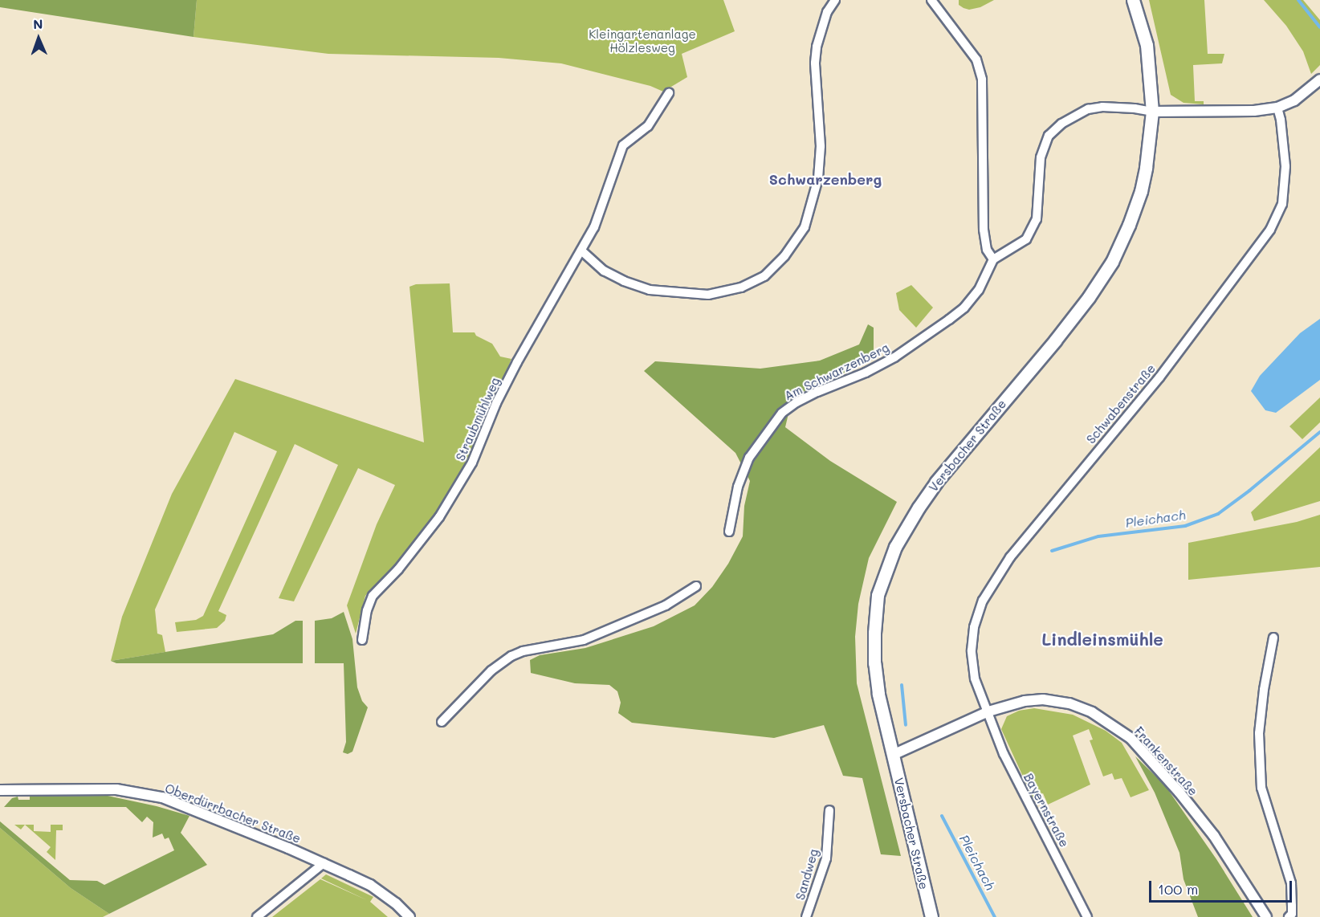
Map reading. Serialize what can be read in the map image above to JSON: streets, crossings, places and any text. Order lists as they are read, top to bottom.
{
  "streets": {
    "main road": ["Versbacher Straße"],
    "street": [
      "Am Schwarzenberg",
      "Schwabenstraße",
      "Straubmühlweg",
      "Frankenstraße",
      "Bayernstraße",
      "Oberdürrbacher Straße",
      "Sandweg"
    ]
  },
  "crossings": [
    ["Schwabenstraße", "Frankenstraße"],
    ["Schwabenstraße", "Bayernstraße"],
    ["Versbacher Straße", "Frankenstraße"],
    ["Frankenstraße", "Bayernstraße"]
  ],
  "districts": ["Schwarzenberg", "Lindleinsmühle"],
  "water": ["Pleichach"],
  "parks": ["Kleingartenanlage Hölzlesweg"],
  "scale_bar": "100 m",
  "north": "top"
}
